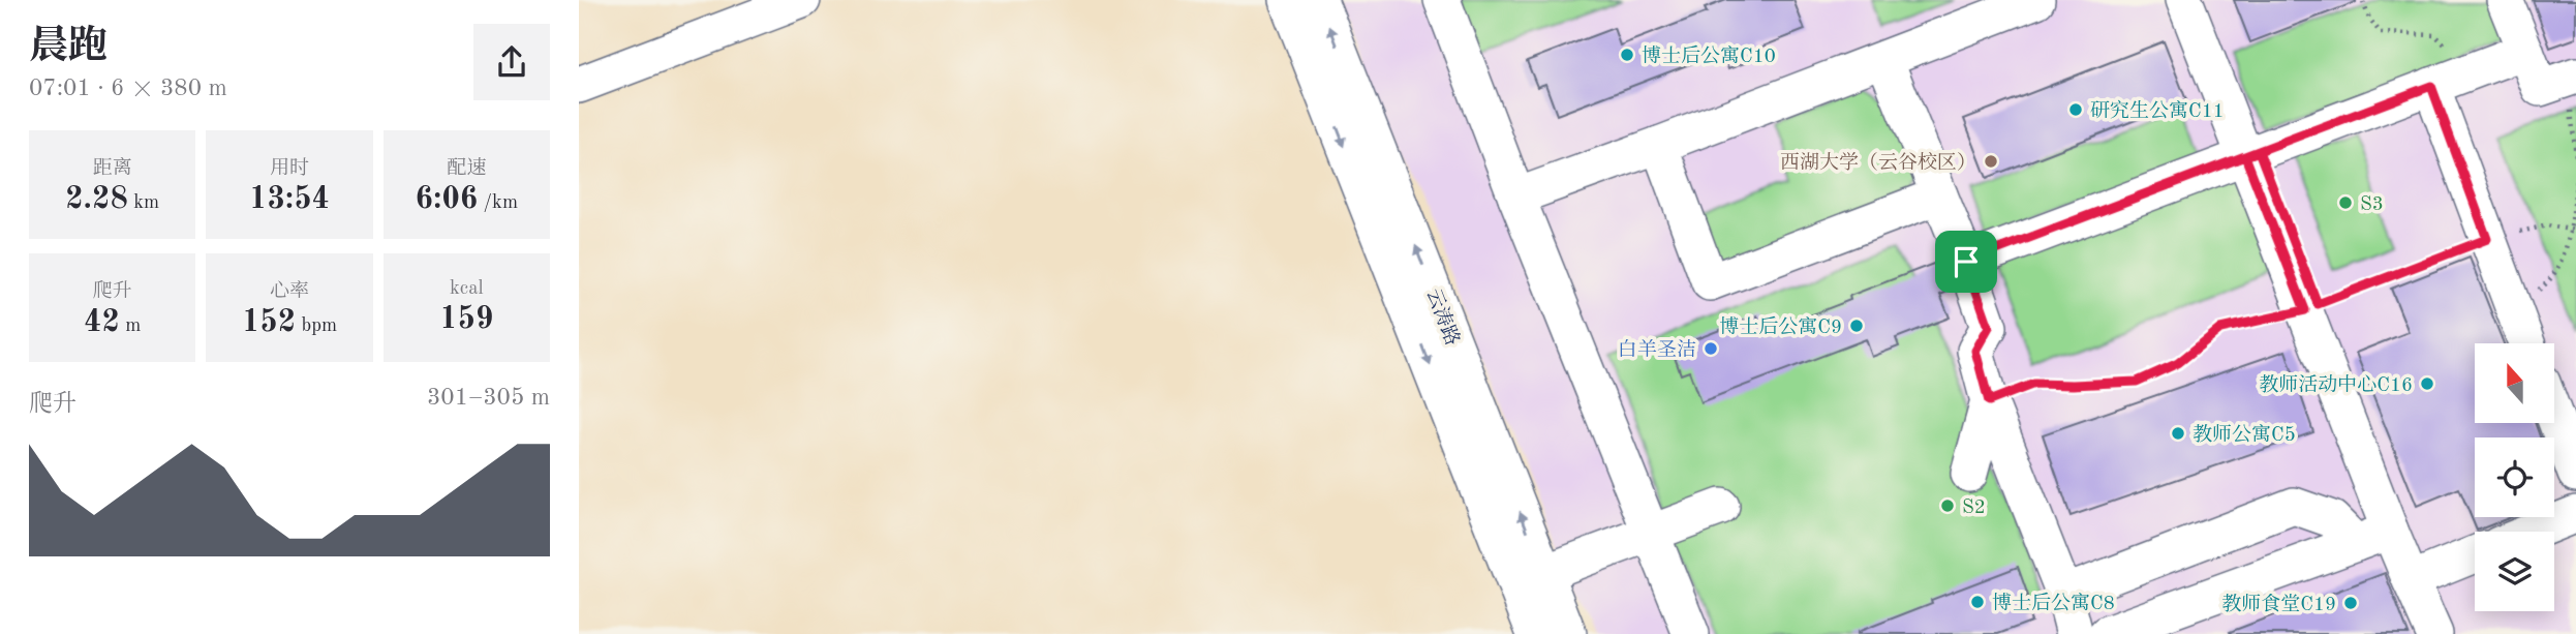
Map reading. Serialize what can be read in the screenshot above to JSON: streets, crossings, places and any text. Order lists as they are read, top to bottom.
{
  "streets": {
    "street": ["云涛路"]
  },
  "places": [
    "博士后公寓C10",
    "研究生公寓C11",
    "西湖大学（云谷校区）",
    "S3",
    "博士后公寓C9",
    "白羊圣洁",
    "教师活动中心C16",
    "教师公寓C5",
    "S2",
    "博士后公寓C8",
    "教师食堂C19"
  ],
  "north": "top",
  "page": {
    "heading": ["晨跑", "07:01 · 6 × 380 m"],
    "stats": [
      ["距离", "2.28 km"],
      ["用时", "13:54"],
      ["配速", "6:06 /km"],
      ["爬升", "42 m"],
      ["心率", "152 bpm"],
      ["kcal", "159"]
    ],
    "chart": ["爬升", "301–305 m"]
  }
}
